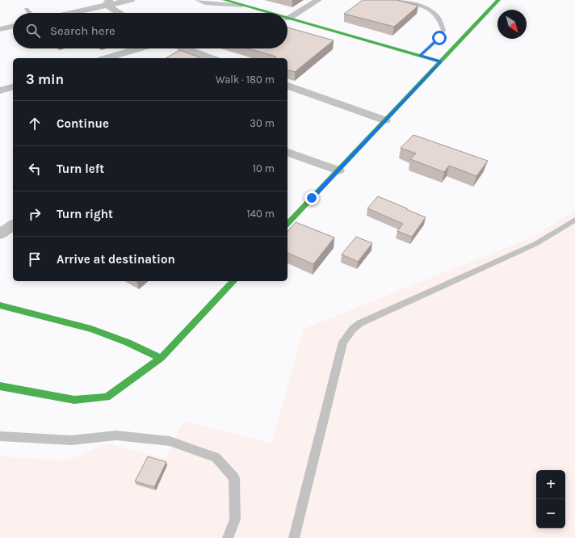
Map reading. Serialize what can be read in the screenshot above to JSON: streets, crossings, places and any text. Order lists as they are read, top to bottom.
{
  "north": "bottom right",
  "page": {
    "search": "Search here",
    "heading": ["3 min", "Walk · 180 m"],
    "list": [
      ["Continue", "30 m"],
      ["Turn left", "10 m"],
      ["Turn right", "140 m"],
      "Arrive at destination"
    ],
    "map_buttons": ["+", "−"]
  }
}
